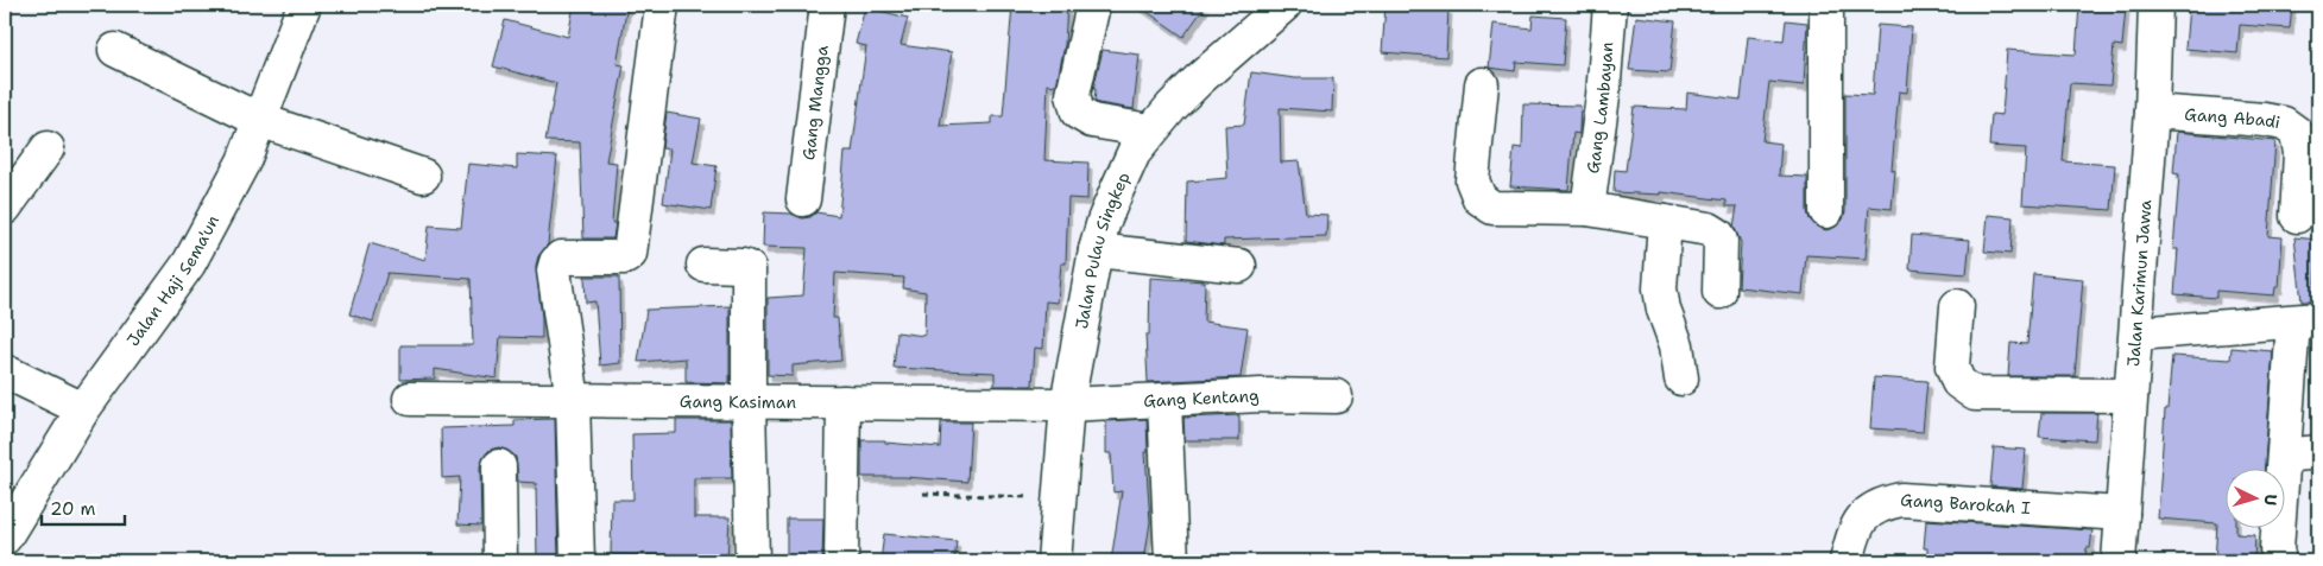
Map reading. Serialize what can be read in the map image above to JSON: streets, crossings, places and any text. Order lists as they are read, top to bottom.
{
  "streets": {
    "street": [
      "Gang Mangga",
      "Gang Lambayan",
      "Gang Abadi",
      "Jalan Pulau Singkep",
      "Jalan Haji Sema'un",
      "Jalan Karimun Jawa",
      "Gang Kentang",
      "Gang Kasiman",
      "Gang Barokah I"
    ]
  },
  "crossings": [
    ["Gang Abadi", "Jalan Karimun Jawa"],
    ["Jalan Pulau Singkep", "Gang Kentang"],
    ["Jalan Pulau Singkep", "Gang Kasiman"],
    ["Jalan Karimun Jawa", "Gang Barokah I"],
    ["Gang Kentang", "Gang Kasiman"]
  ],
  "scale_bar": "20 m",
  "north": "right"
}
